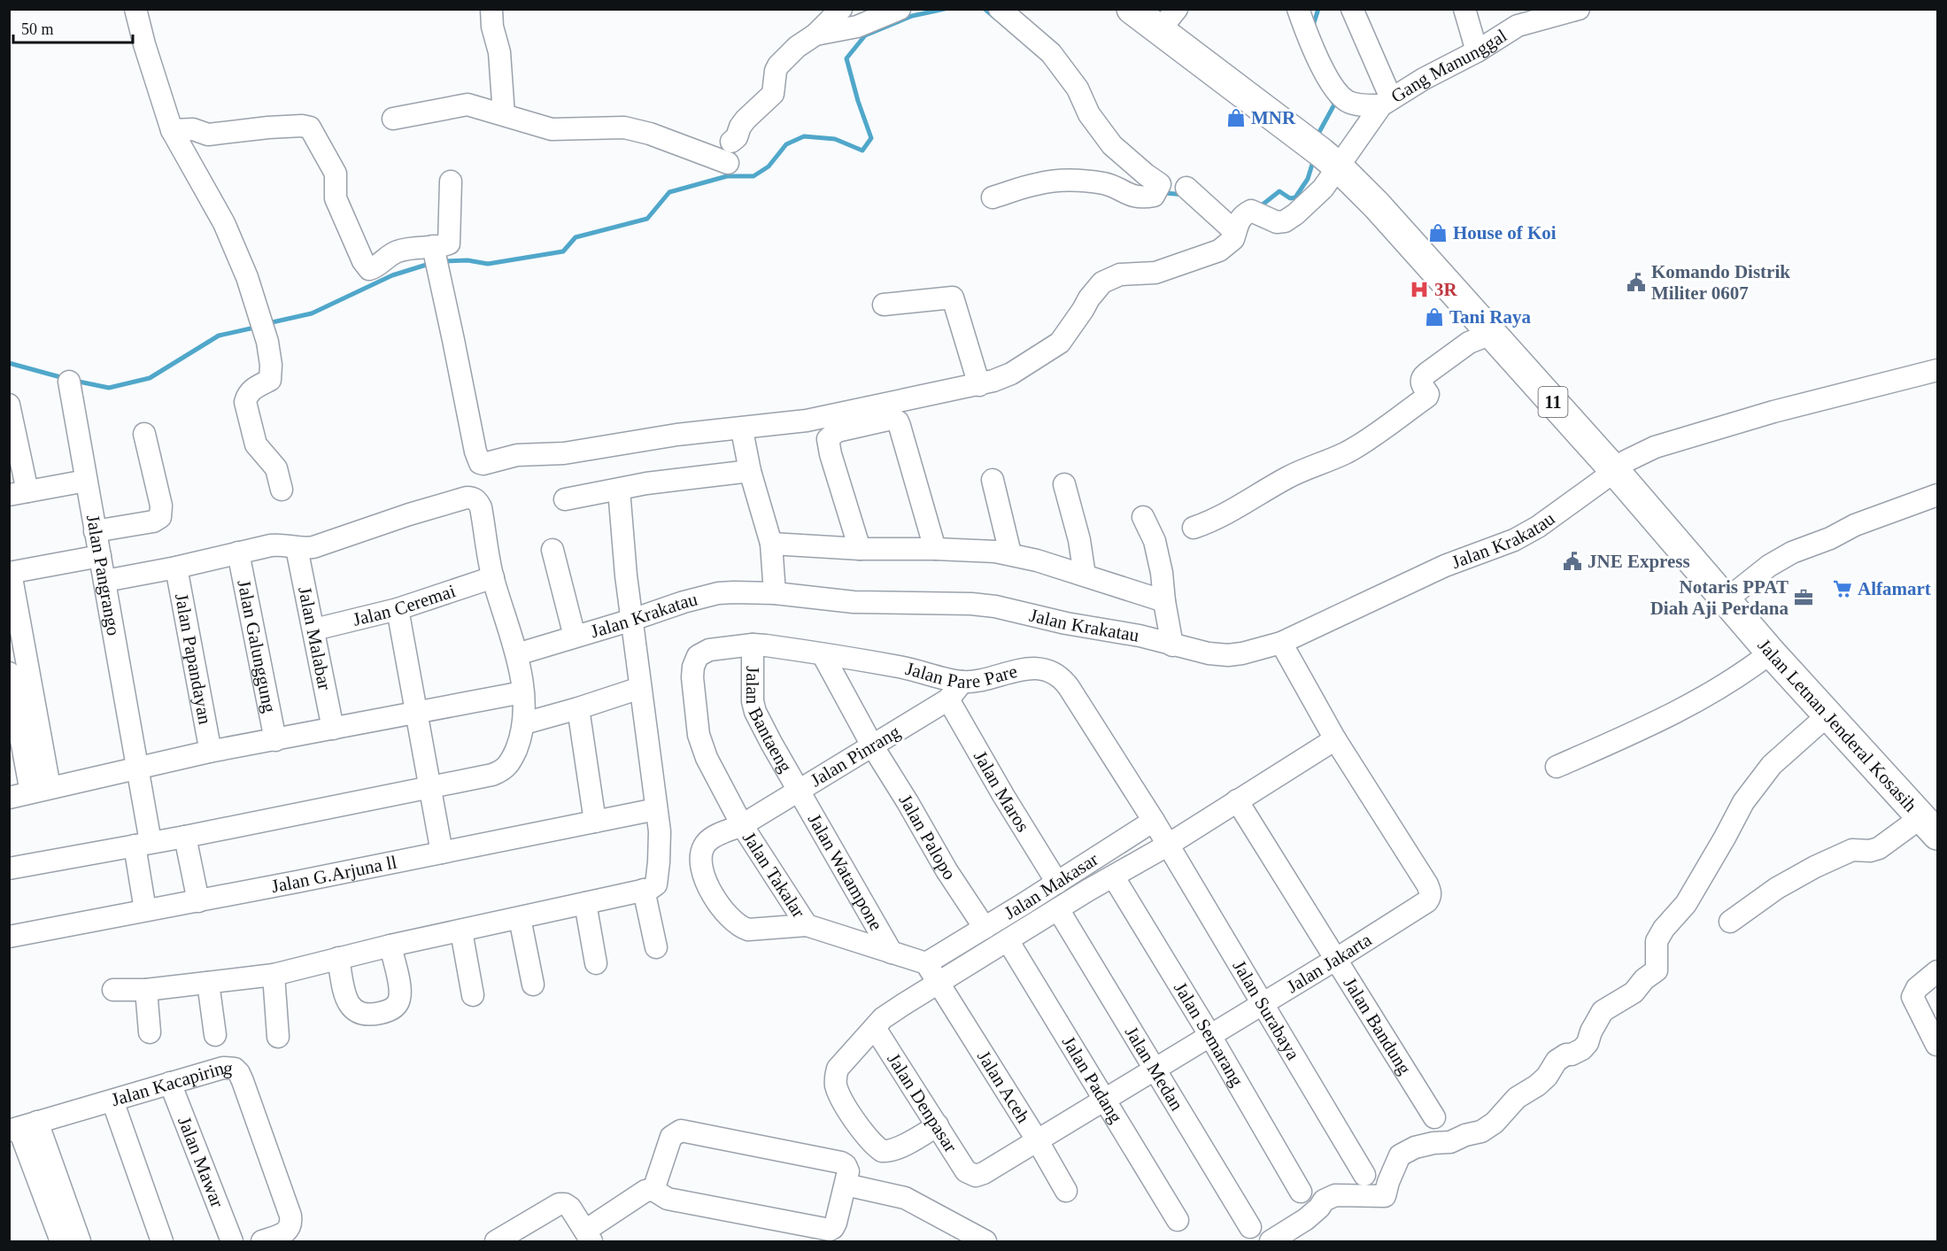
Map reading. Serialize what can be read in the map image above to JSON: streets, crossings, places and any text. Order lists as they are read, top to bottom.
{
  "streets": {
    "highway": ["11", "Jalan Letnan Jenderal Kosasih"],
    "street": [
      "Gang Manunggal",
      "Jalan Krakatau",
      "Jalan Pangrango",
      "Jalan Ceremai",
      "Jalan Malabar",
      "Jalan Galunggung",
      "Jalan Papandayan",
      "Jalan Pare Pare",
      "Jalan Bantaeng",
      "Jalan Pinrang",
      "Jalan Maros",
      "Jalan Palopo",
      "Jalan Watampone",
      "Jalan G.Arjuna ll",
      "Jalan Takalar",
      "Jalan Makasar",
      "Jalan Jakarta",
      "Jalan Surabaya",
      "Jalan Bandung",
      "Jalan Semarang",
      "Jalan Medan",
      "Jalan Padang",
      "Jalan Aceh",
      "Jalan Kacapiring",
      "Jalan Denpasar",
      "Jalan Mawar"
    ]
  },
  "crossings": [
    ["Jalan Krakatau", "Jalan Letnan Jenderal Kosasih"],
    ["Jalan Krakatau", "Jalan Jakarta"],
    ["Jalan Pangrango", "Jalan G.Arjuna ll"],
    ["Jalan Ceremai", "Jalan Malabar"],
    ["Jalan Pare Pare", "Jalan Bantaeng"],
    ["Jalan Pare Pare", "Jalan Pinrang"],
    ["Jalan Pare Pare", "Jalan Palopo"],
    ["Jalan Pare Pare", "Jalan Takalar"],
    ["Jalan Pare Pare", "Jalan Makasar"],
    ["Jalan Bantaeng", "Jalan Pinrang"],
    ["Jalan Bantaeng", "Jalan Watampone"],
    ["Jalan Pinrang", "Jalan Maros"],
    ["Jalan Pinrang", "Jalan Palopo"],
    ["Jalan Pinrang", "Jalan Watampone"],
    ["Jalan Pinrang", "Jalan Takalar"],
    ["Jalan Maros", "Jalan Makasar"],
    ["Jalan Palopo", "Jalan Makasar"],
    ["Jalan Makasar", "Jalan Jakarta"],
    ["Jalan Makasar", "Jalan Surabaya"],
    ["Jalan Makasar", "Jalan Bandung"],
    ["Jalan Makasar", "Jalan Semarang"],
    ["Jalan Makasar", "Jalan Medan"],
    ["Jalan Makasar", "Jalan Padang"],
    ["Jalan Makasar", "Jalan Aceh"],
    ["Jalan Makasar", "Jalan Denpasar"],
    ["Jalan Jakarta", "Jalan Surabaya"],
    ["Jalan Jakarta", "Jalan Bandung"],
    ["Jalan Jakarta", "Jalan Semarang"],
    ["Jalan Jakarta", "Jalan Medan"],
    ["Jalan Jakarta", "Jalan Padang"],
    ["Jalan Jakarta", "Jalan Aceh"],
    ["Jalan Jakarta", "Jalan Denpasar"],
    ["Jalan Kacapiring", "Jalan Mawar"]
  ],
  "places": {
    "shop": ["MNR", "House of Koi", "Tani Raya"],
    "public building": ["Komando Distrik Militer 0607", "JNE Express"],
    "hospital": ["3R"],
    "supermarket": ["Alfamart"],
    "office": ["Notaris PPAT Diah Aji Perdana"]
  },
  "scale_bar": "50 m"
}
